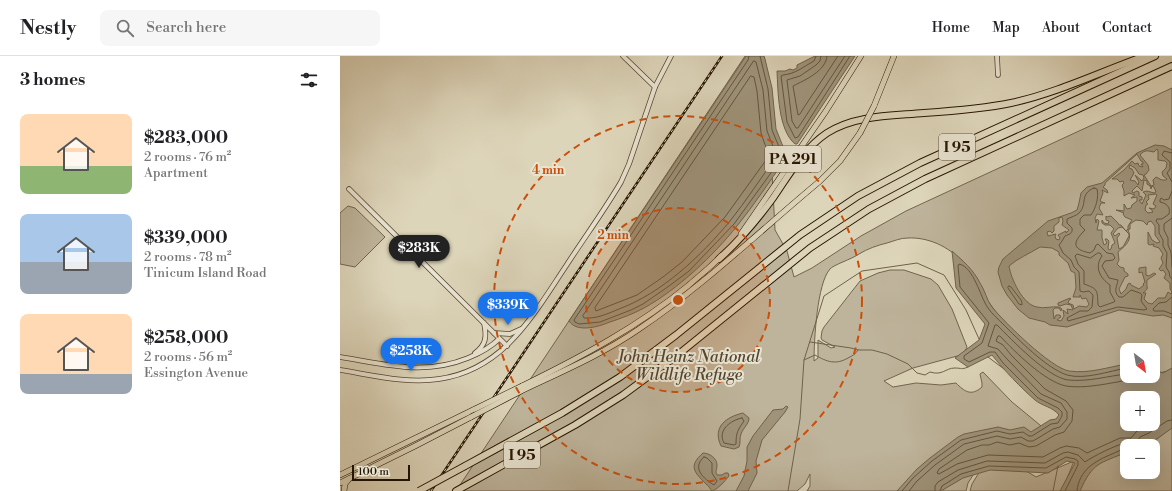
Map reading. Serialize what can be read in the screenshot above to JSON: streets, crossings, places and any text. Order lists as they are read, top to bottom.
{
  "streets": {
    "highway": ["I 95"],
    "main road": ["PA 291"]
  },
  "parks": ["John Heinz National Wildlife Refuge"],
  "scale_bar": "100 m",
  "north": "bottom right",
  "page": {
    "header": "Nestly",
    "search": "Search here",
    "nav": [
      "Home",
      "Map",
      "About",
      "Contact"
    ],
    "heading": "3 homes",
    "list": [
      {
        "name": "$283,000",
        "note": "2 rooms · 76 m² · Apartment"
      },
      {
        "name": "$339,000",
        "note": "2 rooms · 78 m² · Tinicum Island Road"
      },
      {
        "name": "$258,000",
        "note": "2 rooms · 56 m² · Essington Avenue"
      }
    ],
    "price": ["$283K", "$339K", "$258K"],
    "map_buttons": ["+", "−"],
    "scale": "100 m"
  },
  "rings": ["4 min", "2 min"]
}
